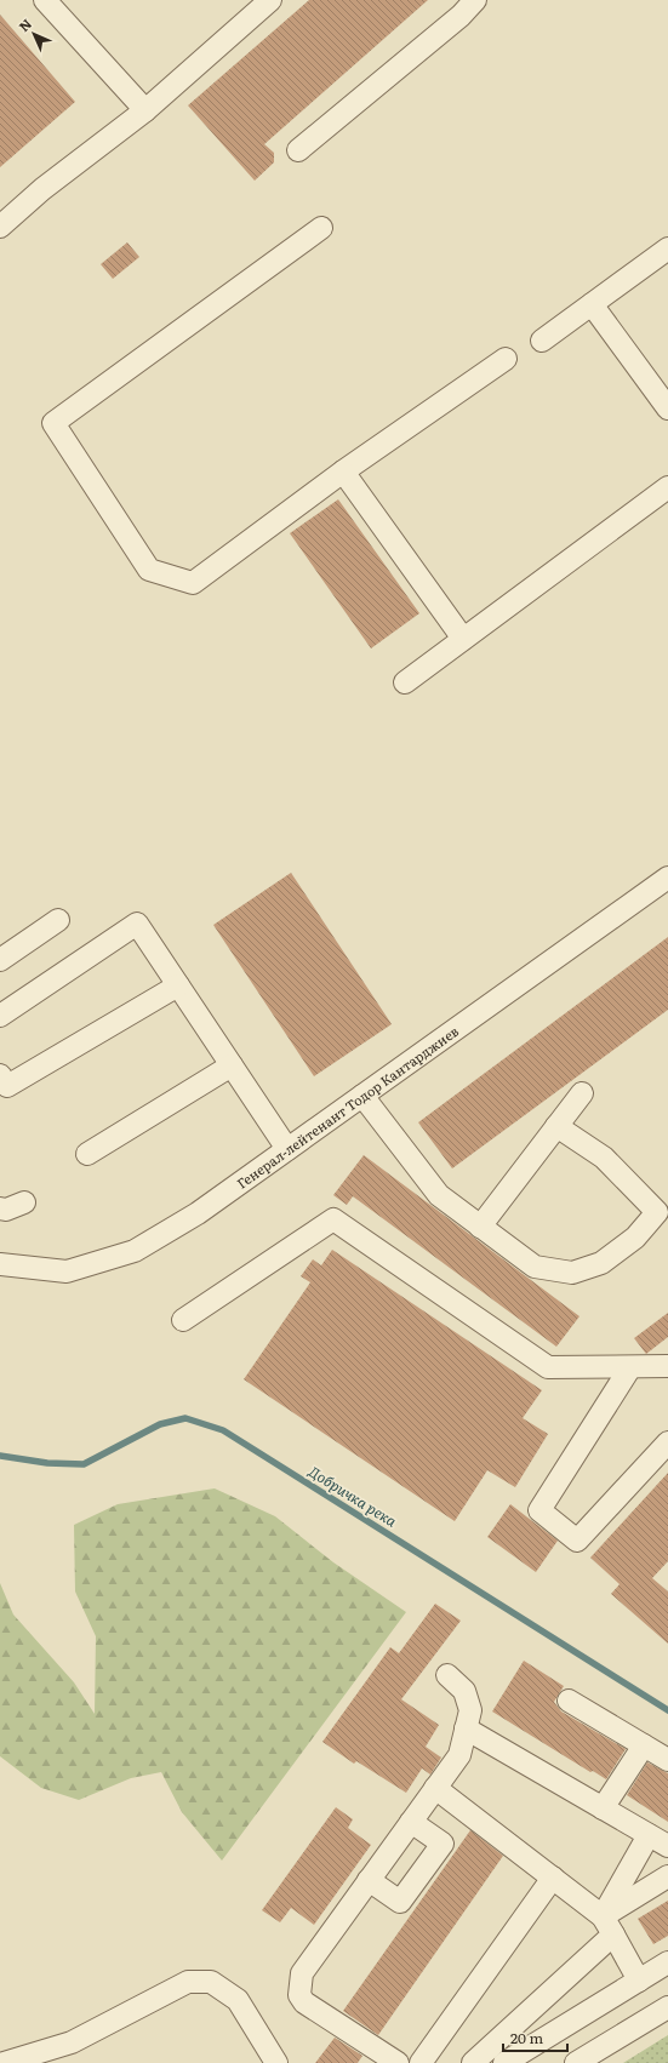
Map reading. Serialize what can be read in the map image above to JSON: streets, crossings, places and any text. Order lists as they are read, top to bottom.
{
  "streets": {
    "street": ["Генерал-лейтенант Тодор Кантарджиев"]
  },
  "water": ["Добричка река"],
  "scale_bar": "20 m",
  "north": "top left"
}
